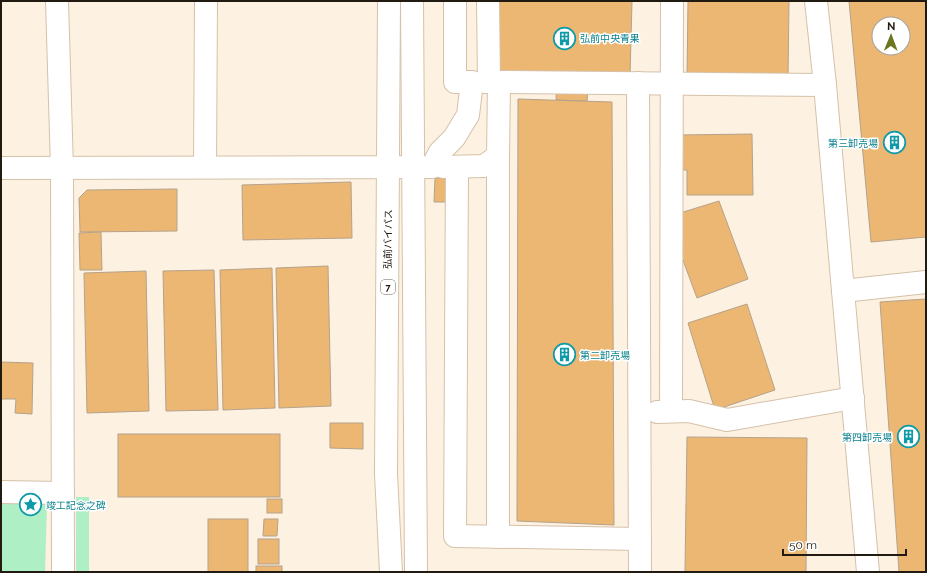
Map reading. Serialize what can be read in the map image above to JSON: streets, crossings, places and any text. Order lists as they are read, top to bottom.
{
  "streets": {
    "main road": ["弘前バイパス", "7"]
  },
  "places": {
    "building": [
      "弘前中央青果",
      "第三卸売場",
      "第二卸売場",
      "第四卸売場"
    ],
    "place": ["竣工記念之碑"]
  },
  "scale_bar": "50 m",
  "north": "top"
}
